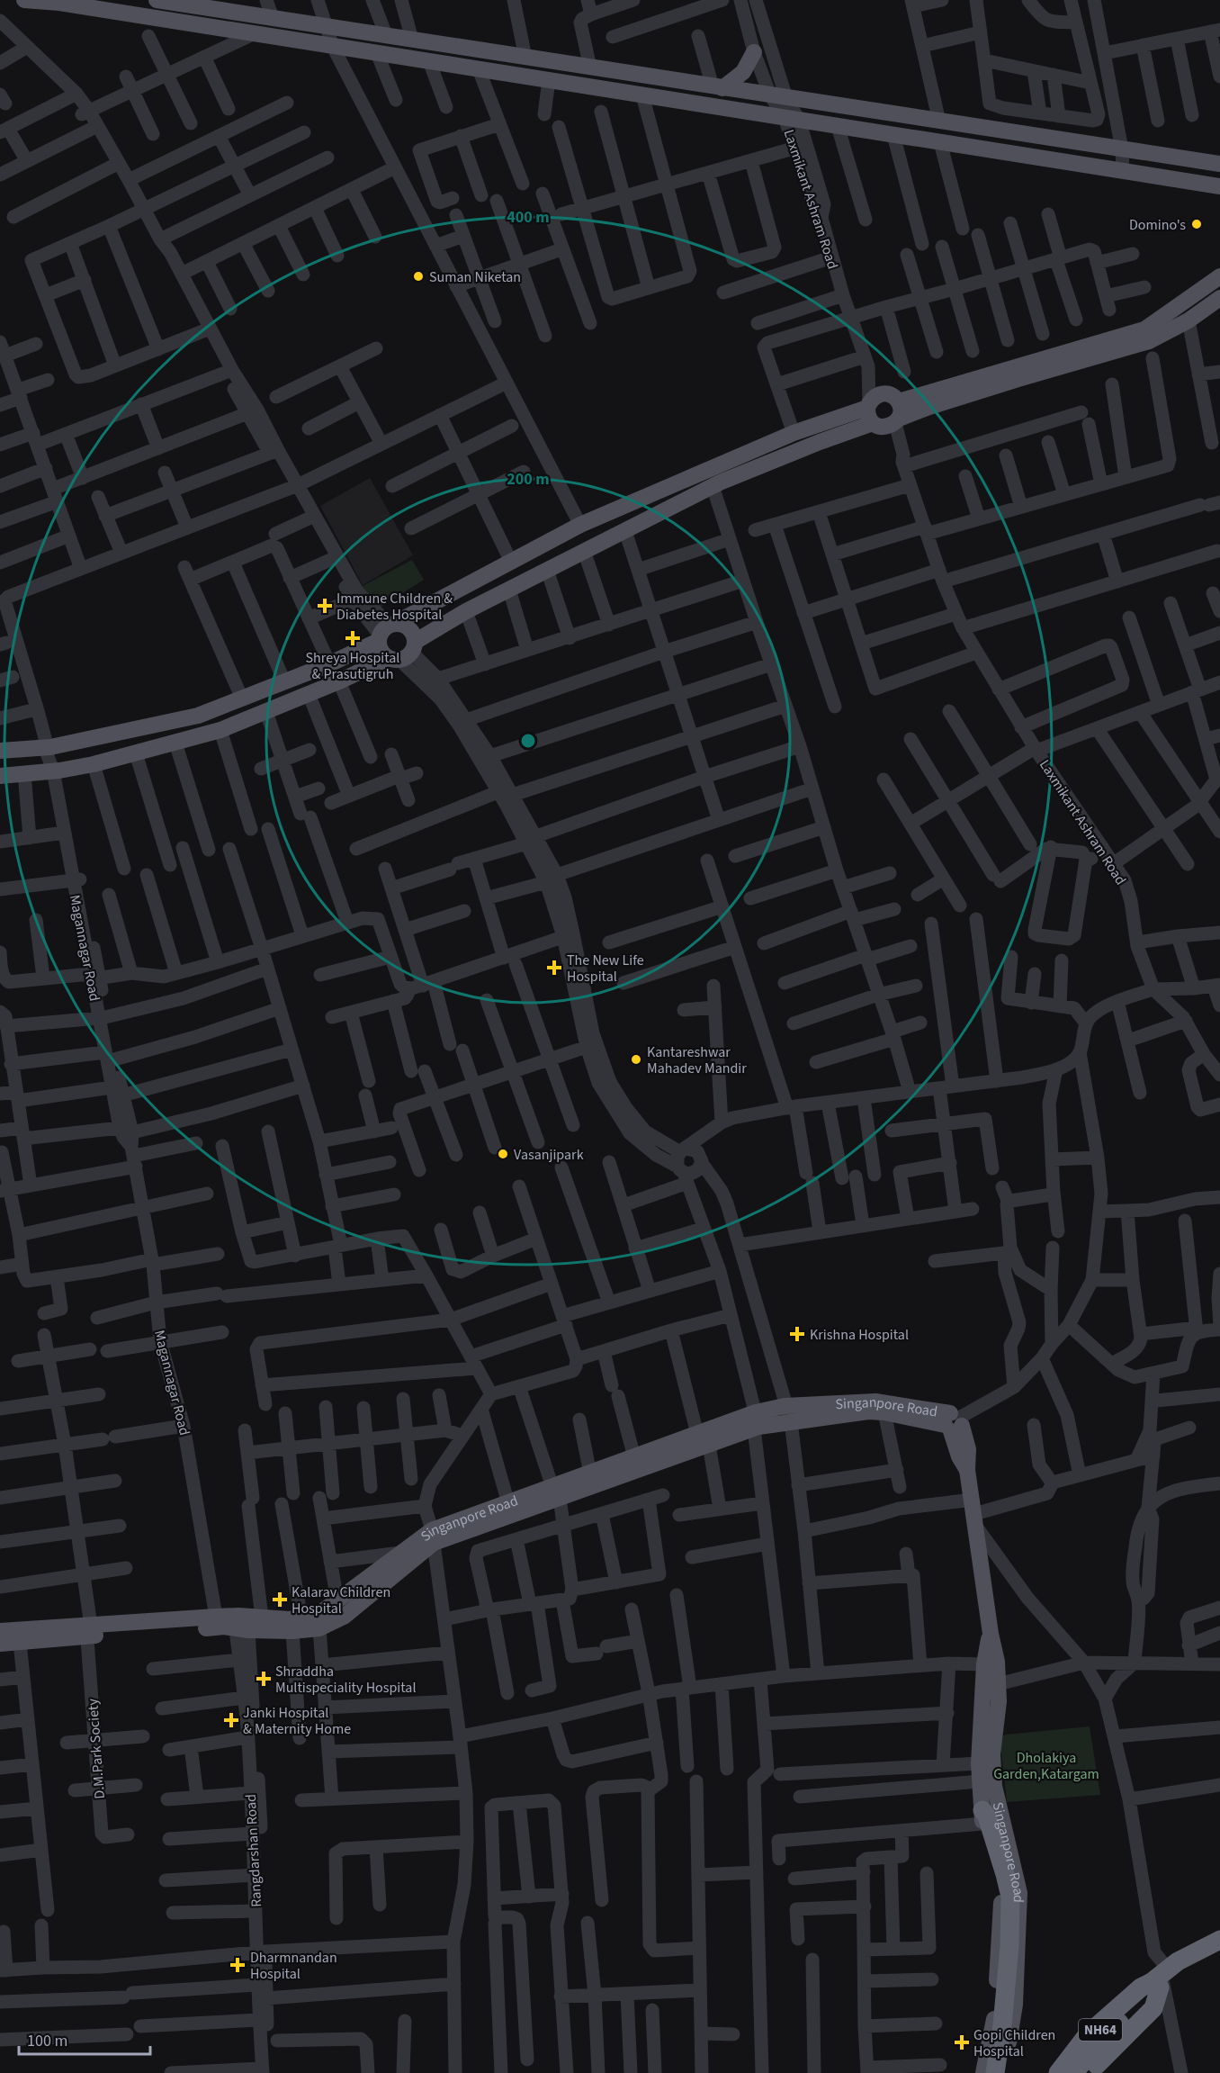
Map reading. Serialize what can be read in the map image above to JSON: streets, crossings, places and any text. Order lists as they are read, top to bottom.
{
  "streets": {
    "highway": ["NH64"],
    "main road": ["Singanpore Road"],
    "street": [
      "Laxmikant Ashram Road",
      "Magannagar Road",
      "D.M.Park Society",
      "Rangdarshan Road"
    ]
  },
  "crossings": [
    ["Magannagar Road", "Singanpore Road"],
    ["Singanpore Road", "D.M.Park Society"],
    ["Singanpore Road", "Rangdarshan Road"]
  ],
  "parks": ["Dholakiya Garden,Katargam"],
  "places": {
    "other": [
      "Domino's",
      "Suman Niketan",
      "Kantareshwar Mahadev Mandir",
      "Vasanjipark"
    ],
    "health": [
      "Immune Children & Diabetes Hospital",
      "Shreya Hospital & Prasutigruh",
      "The New Life Hospital",
      "Krishna Hospital",
      "Kalarav Children Hospital",
      "Shraddha Multispeciality Hospital",
      "Janki Hospital & Maternity Home",
      "Dharmnandan Hospital",
      "Gopi Children Hospital"
    ]
  },
  "scale_bar": "100 m",
  "rings": ["400 m", "200 m"]
}
